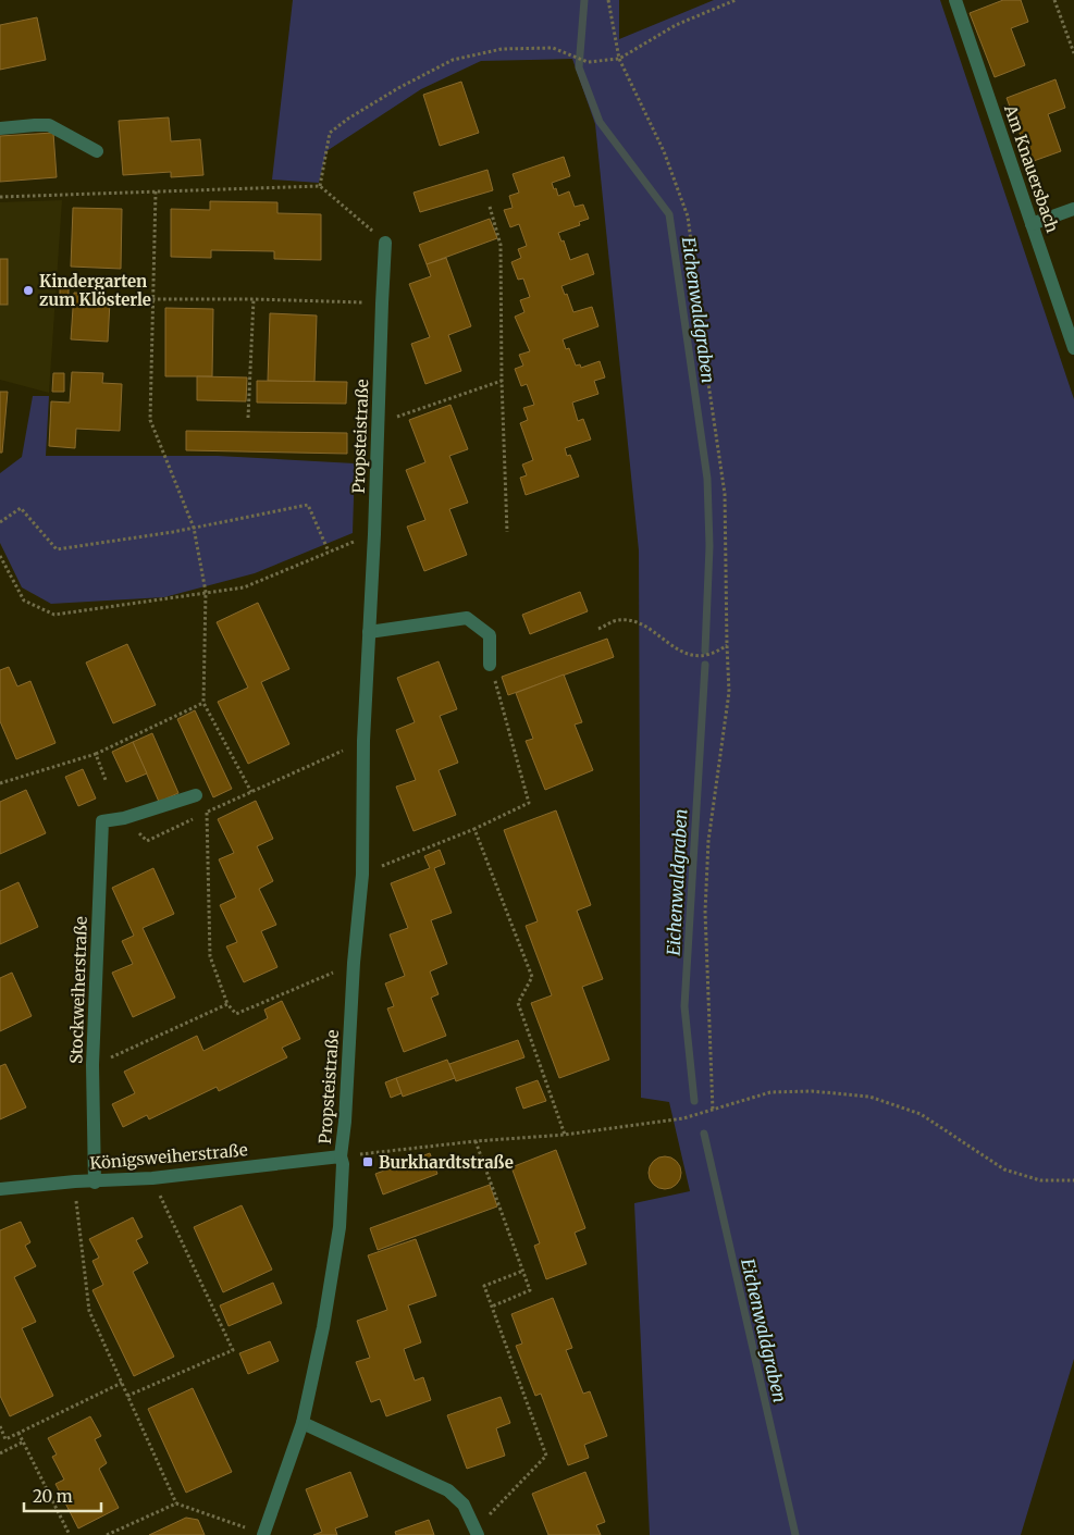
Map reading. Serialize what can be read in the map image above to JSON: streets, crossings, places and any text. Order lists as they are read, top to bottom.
{
  "streets": {
    "street": [
      "Am Knauersbach",
      "Propsteistraße",
      "Stockweiherstraße",
      "Königsweiherstraße"
    ]
  },
  "crossings": [
    ["Propsteistraße", "Königsweiherstraße"],
    ["Stockweiherstraße", "Königsweiherstraße"]
  ],
  "water": ["Eichenwaldgraben"],
  "places": {
    "other": ["Kindergarten zum Klösterle"],
    "transit": ["Burkhardtstraße"]
  },
  "scale_bar": "20 m"
}
